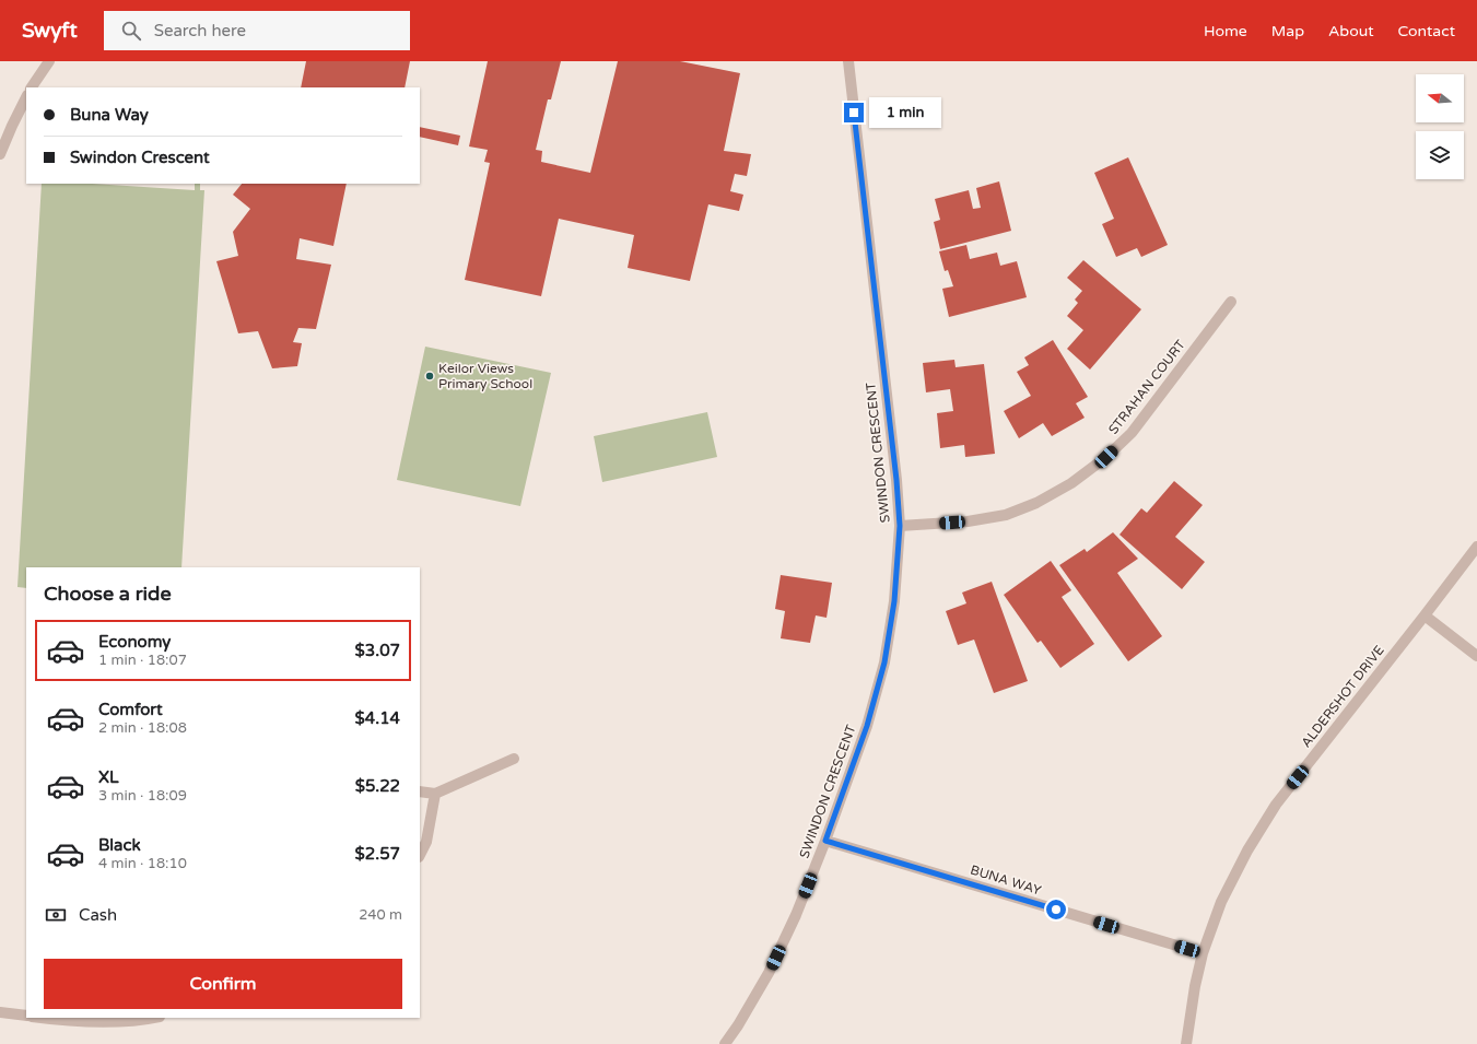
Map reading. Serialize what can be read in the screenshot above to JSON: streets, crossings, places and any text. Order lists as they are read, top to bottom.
{
  "streets": {
    "street": [
      "STRAHAN COURT",
      "SWINDON CRESCENT",
      "ALDERSHOT DRIVE",
      "BUNA WAY"
    ]
  },
  "crossings": [
    ["STRAHAN COURT", "SWINDON CRESCENT"],
    ["SWINDON CRESCENT", "BUNA WAY"],
    ["ALDERSHOT DRIVE", "BUNA WAY"]
  ],
  "places": ["Keilor Views Primary School"],
  "north": "left",
  "page": {
    "header": "Swyft",
    "search": "Search here",
    "nav": [
      "Home",
      "Map",
      "About",
      "Contact"
    ],
    "banner": ["Buna Way", "Swindon Crescent"],
    "bubble": "1 min",
    "heading": "Choose a ride",
    "list": [
      {
        "name": "Economy",
        "note": "1 min · 18:07",
        "value": "$3.07"
      },
      {
        "name": "Comfort",
        "note": "2 min · 18:08",
        "value": "$4.14"
      },
      {
        "name": "XL",
        "note": "3 min · 18:09",
        "value": "$5.22"
      },
      {
        "name": "Black",
        "note": "4 min · 18:10",
        "value": "$2.57"
      }
    ],
    "pay": ["Cash", "240 m"],
    "buttons": "Confirm"
  }
}
